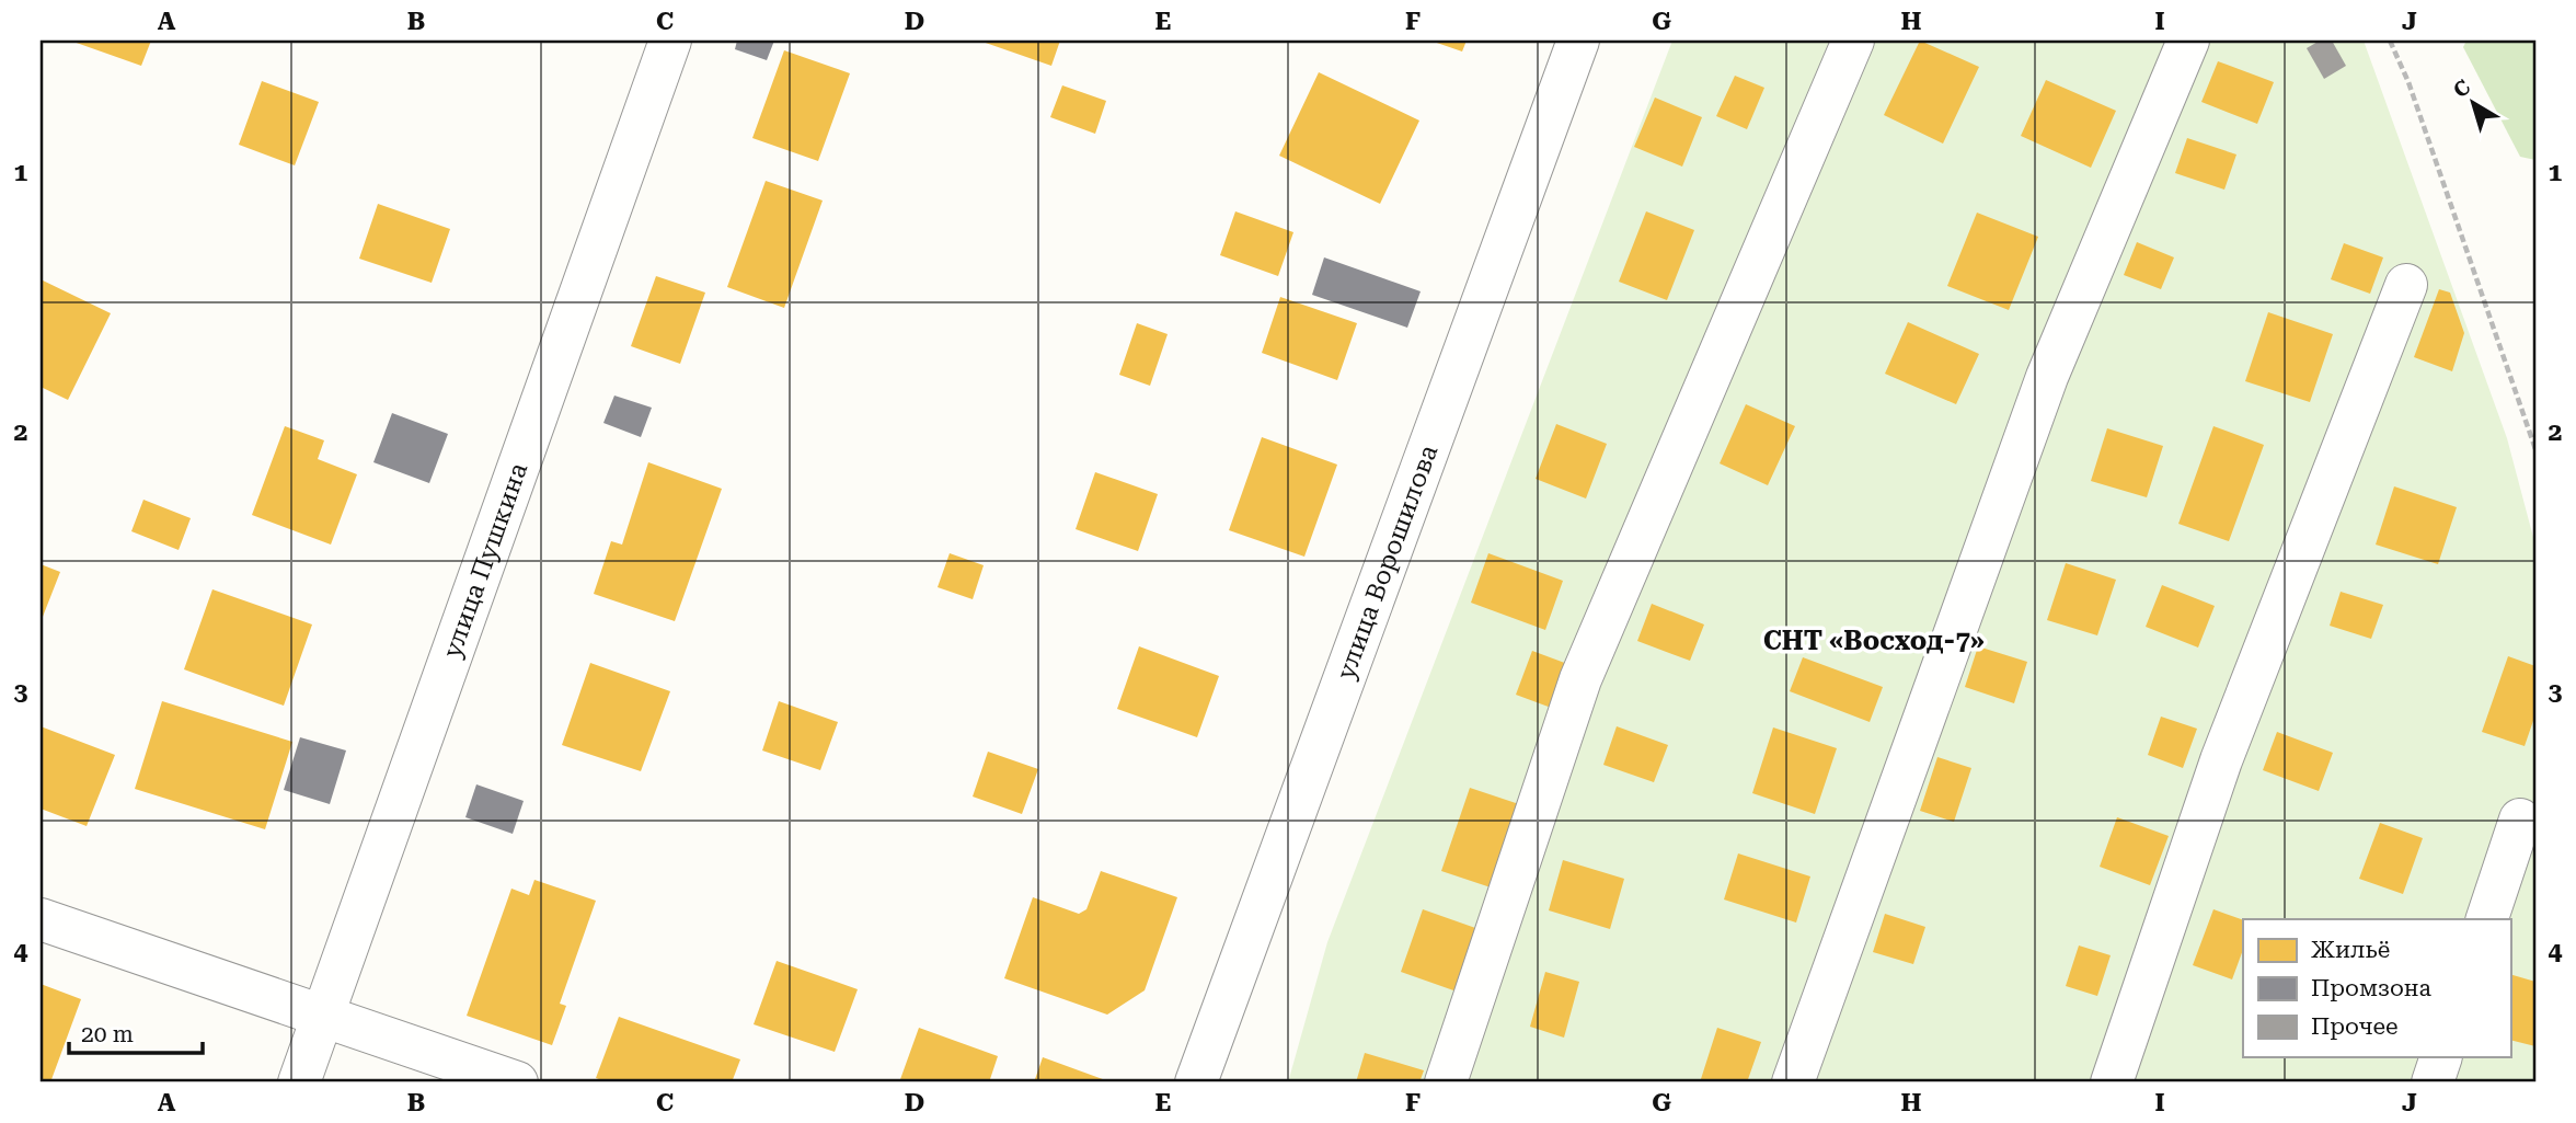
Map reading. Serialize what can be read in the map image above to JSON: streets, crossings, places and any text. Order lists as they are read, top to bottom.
{
  "streets": {
    "street": ["улица Ворошилова", "улица Пушкина"]
  },
  "districts": ["СНТ «Восход-7»"],
  "legend": ["Жильё", "Промзона", "Прочее"],
  "scale_bar": "20 m",
  "north": "top left",
  "grid": {
    "columns": [
      "A",
      "B",
      "C",
      "D",
      "E",
      "F",
      "G",
      "H",
      "I",
      "J"
    ],
    "rows": [
      "1",
      "2",
      "3",
      "4"
    ]
  }
}
